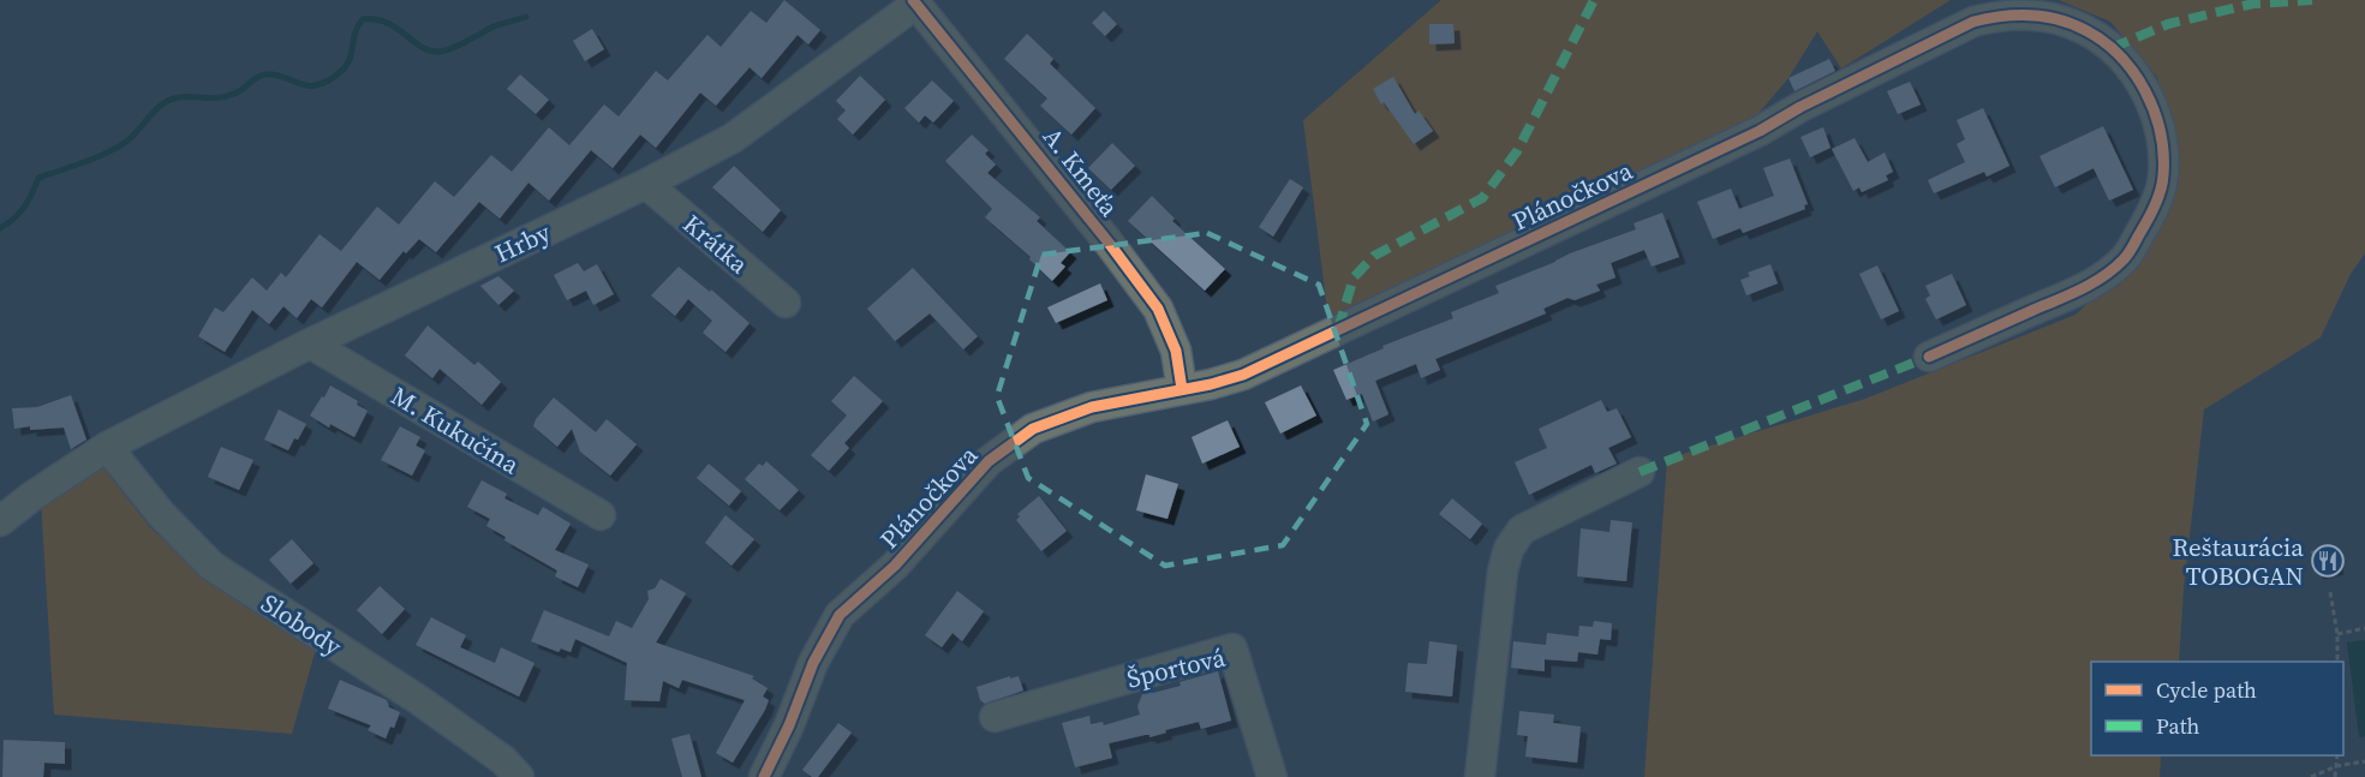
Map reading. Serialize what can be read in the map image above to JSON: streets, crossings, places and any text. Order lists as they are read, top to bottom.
{
  "streets": {
    "street": [
      "A. Kmeťa",
      "Plánočkova",
      "Hrby",
      "Krátka",
      "M. Kukučína",
      "Slobody",
      "Športová"
    ]
  },
  "crossings": [
    ["A. Kmeťa", "Plánočkova"],
    ["A. Kmeťa", "Hrby"],
    ["Hrby", "Krátka"],
    ["Hrby", "M. Kukučína"],
    ["Hrby", "Slobody"]
  ],
  "places": {
    "restaurant": ["Reštaurácia TOBOGAN"]
  },
  "legend": ["Cycle path", "Path"]
}
